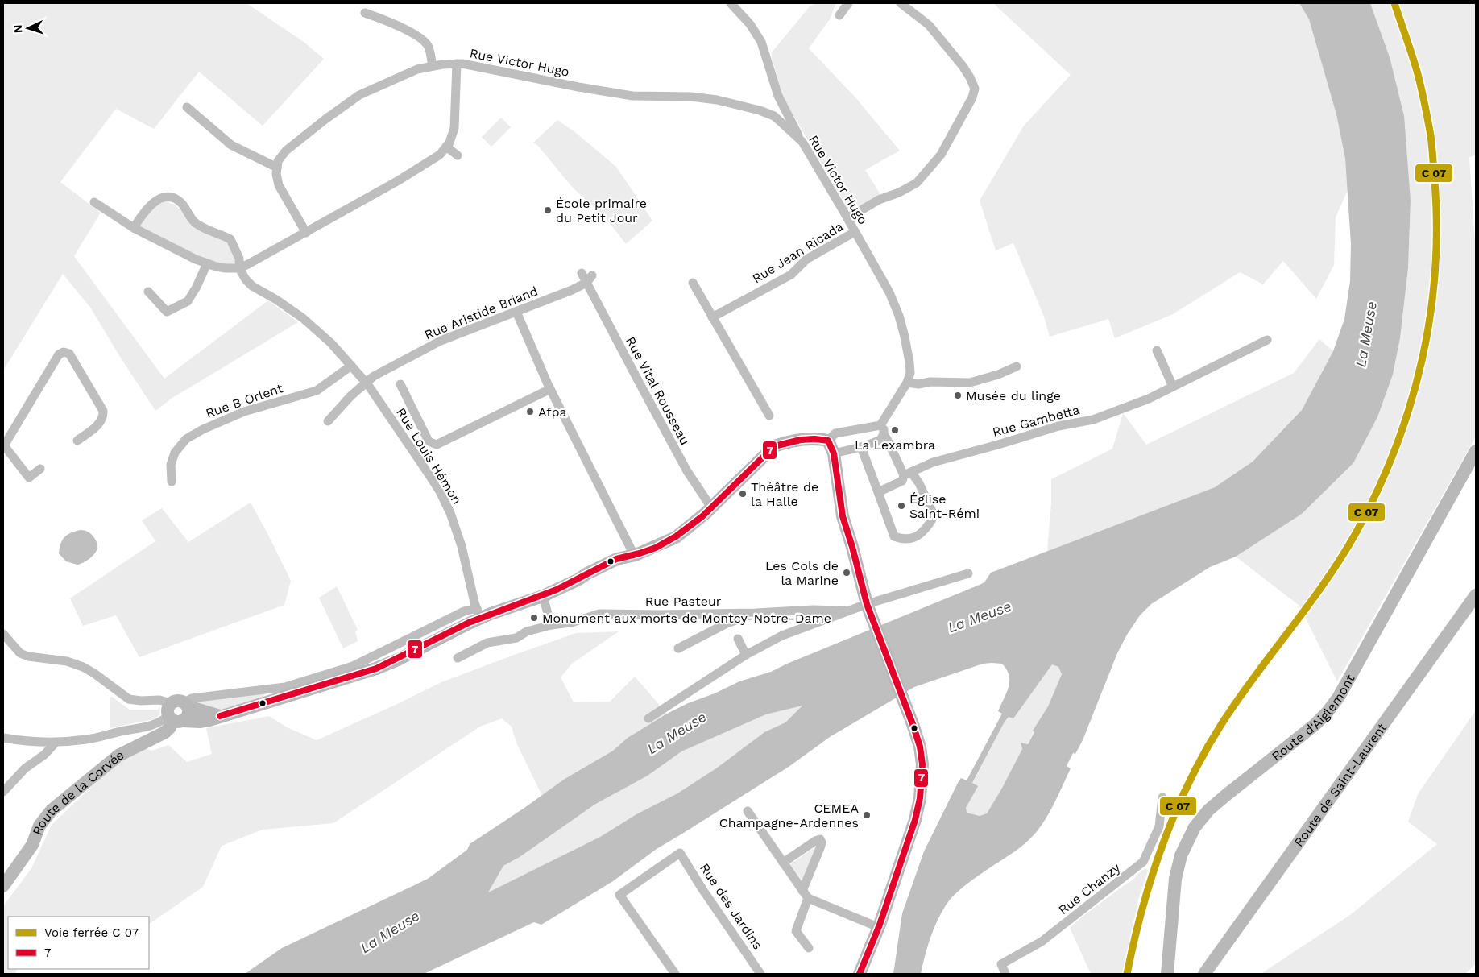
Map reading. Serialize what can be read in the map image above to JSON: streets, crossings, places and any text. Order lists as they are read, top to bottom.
{
  "streets": {
    "street": [
      "Rue Victor Hugo",
      "Rue Jean Ricada",
      "Rue Aristide Briand",
      "Rue Vital Rousseau",
      "Rue B Orlent",
      "Rue Gambetta",
      "Rue Louis Hémon",
      "Rue Pasteur",
      "Route d'Aiglemont",
      "Route de Saint-Laurent",
      "Route de la Corvée",
      "Rue Chanzy",
      "Rue des Jardins"
    ]
  },
  "crossings": [
    ["Rue Victor Hugo", "Rue Jean Ricada"],
    ["Rue Aristide Briand", "Rue Vital Rousseau"],
    ["Rue Aristide Briand", "Rue Louis Hémon"],
    ["Rue B Orlent", "Rue Louis Hémon"]
  ],
  "water": ["La Meuse"],
  "places": [
    "École primaire du Petit Jour",
    "Musée du linge",
    "Afpa",
    "La Lexambra",
    "Théâtre de la Halle",
    "Église Saint-Rémi",
    "Les Cols de la Marine",
    "Monument aux morts de Montcy-Notre-Dame",
    "CEMEA Champagne-Ardennes"
  ],
  "lines": ["transit line 7"],
  "legend": ["Voie ferrée C 07", "7"],
  "north": "left"
}
